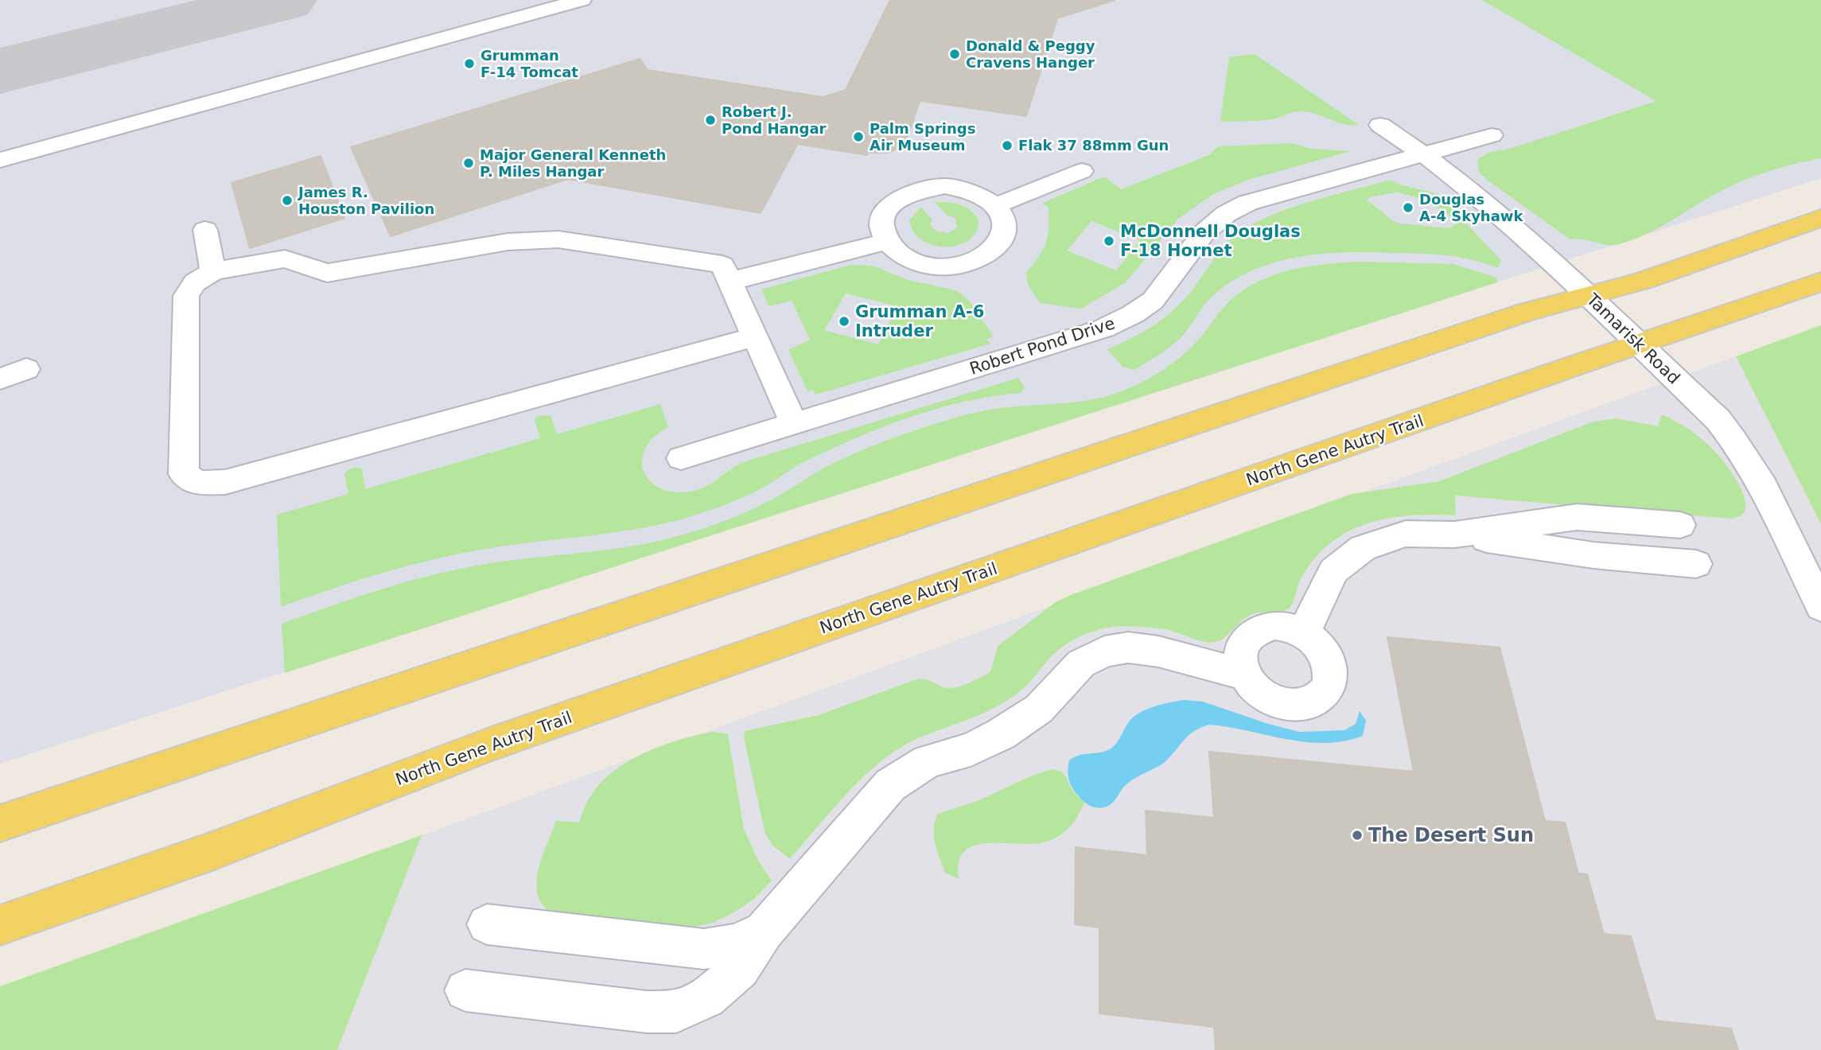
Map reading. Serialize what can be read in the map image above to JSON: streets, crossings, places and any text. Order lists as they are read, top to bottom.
{
  "streets": {
    "main road": ["North Gene Autry Trail"],
    "street": ["Tamarisk Road", "Robert Pond Drive"]
  },
  "crossings": [
    ["Tamarisk Road", "Robert Pond Drive"],
    ["Tamarisk Road", "North Gene Autry Trail"]
  ],
  "places": [
    "Donald & Peggy Cravens Hanger",
    "Grumman F-14 Tomcat",
    "Robert J. Pond Hangar",
    "Palm Springs Air Museum",
    "Flak 37 88mm Gun",
    "Major General Kenneth P. Miles Hangar",
    "James R. Houston Pavilion",
    "Douglas A-4 Skyhawk",
    "McDonnell Douglas F-18 Hornet",
    "Grumman A-6 Intruder",
    "The Desert Sun"
  ]
}
